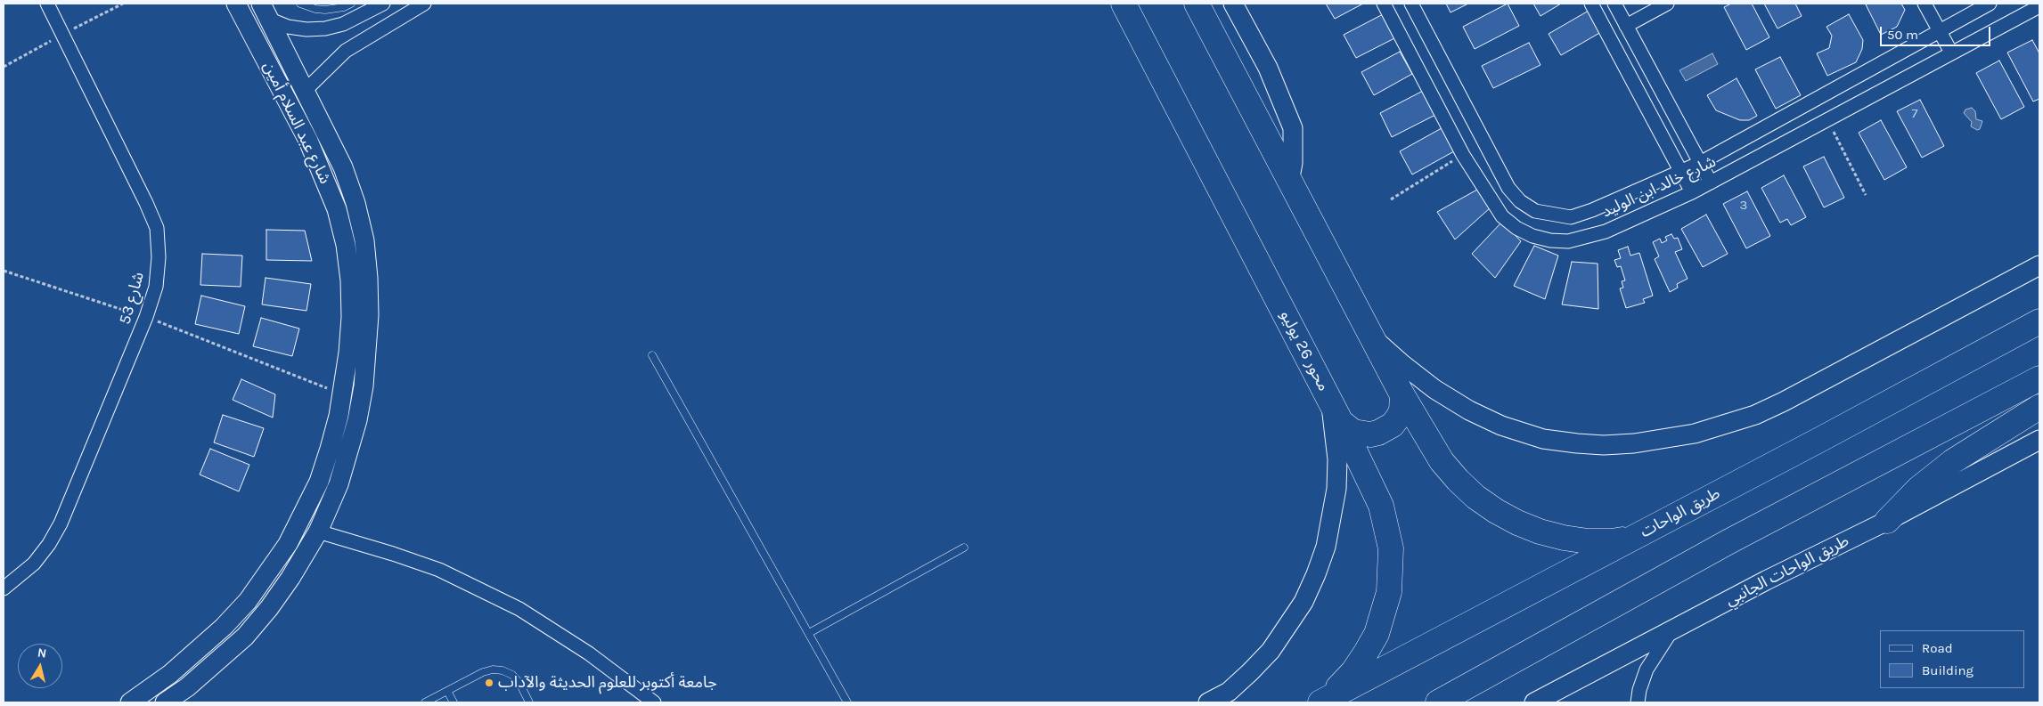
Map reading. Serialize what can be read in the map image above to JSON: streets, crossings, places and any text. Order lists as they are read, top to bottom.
{
  "streets": {
    "highway": ["محور 26 يوليو", "طريق الواحات"],
    "street": [
      "شارع عبد السلام أمين",
      "شارع خالد ابن الوليد",
      "شارع 53",
      "طريق الواحات الجانبي"
    ]
  },
  "crossings": [
    ["محور 26 يوليو", "طريق الواحات"]
  ],
  "places": ["جامعة أكتوبر للعلوم الحديثة والآداب"],
  "house_numbers": ["7", "3"],
  "legend": ["Road", "Building"],
  "scale_bar": "50 m",
  "north": "top"
}
